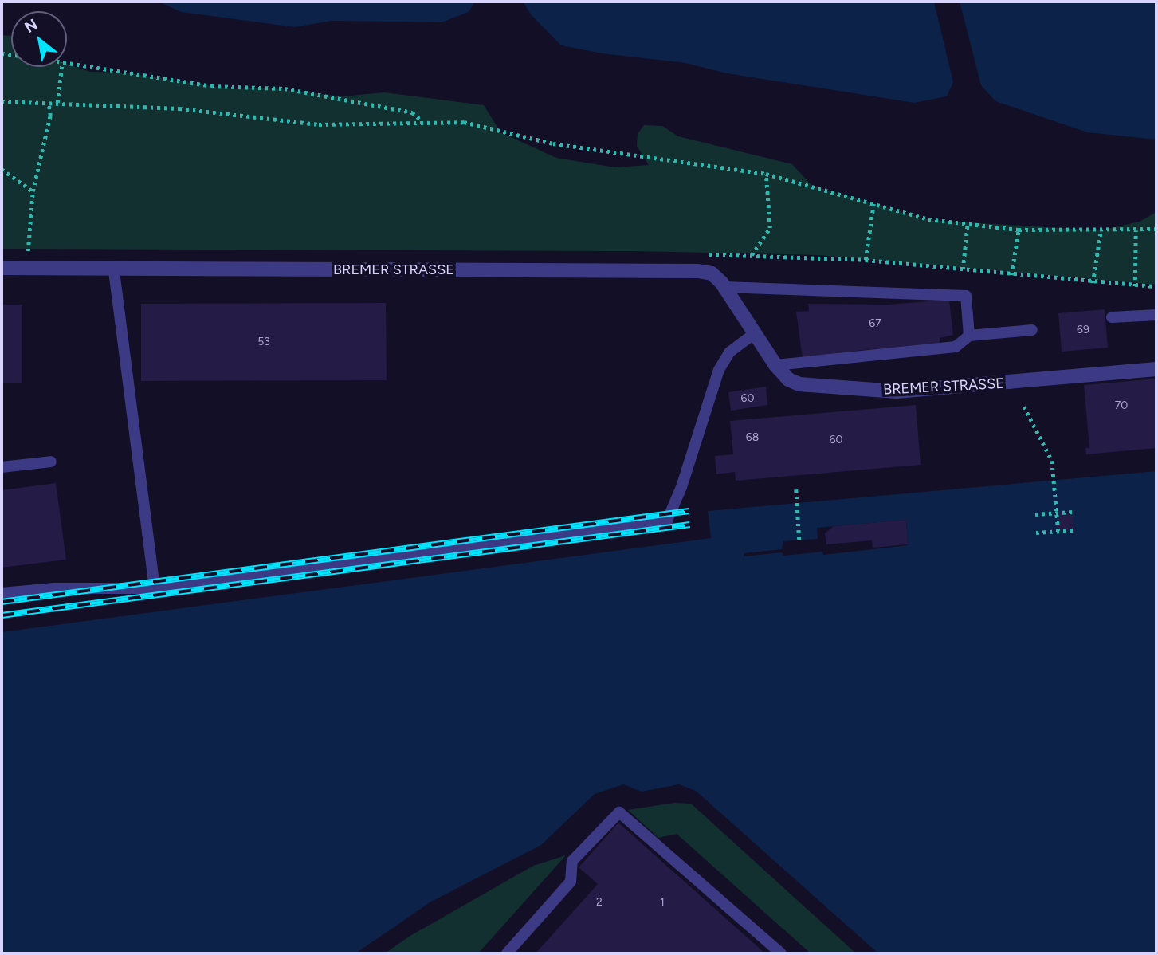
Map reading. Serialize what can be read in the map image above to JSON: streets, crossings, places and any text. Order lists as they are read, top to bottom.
{
  "streets": {
    "street": ["BREMER STRASSE"]
  },
  "house_numbers": [
    "67",
    "69",
    "53",
    "60",
    "70",
    "68",
    "60",
    "2",
    "1"
  ],
  "north": "top left"
}
